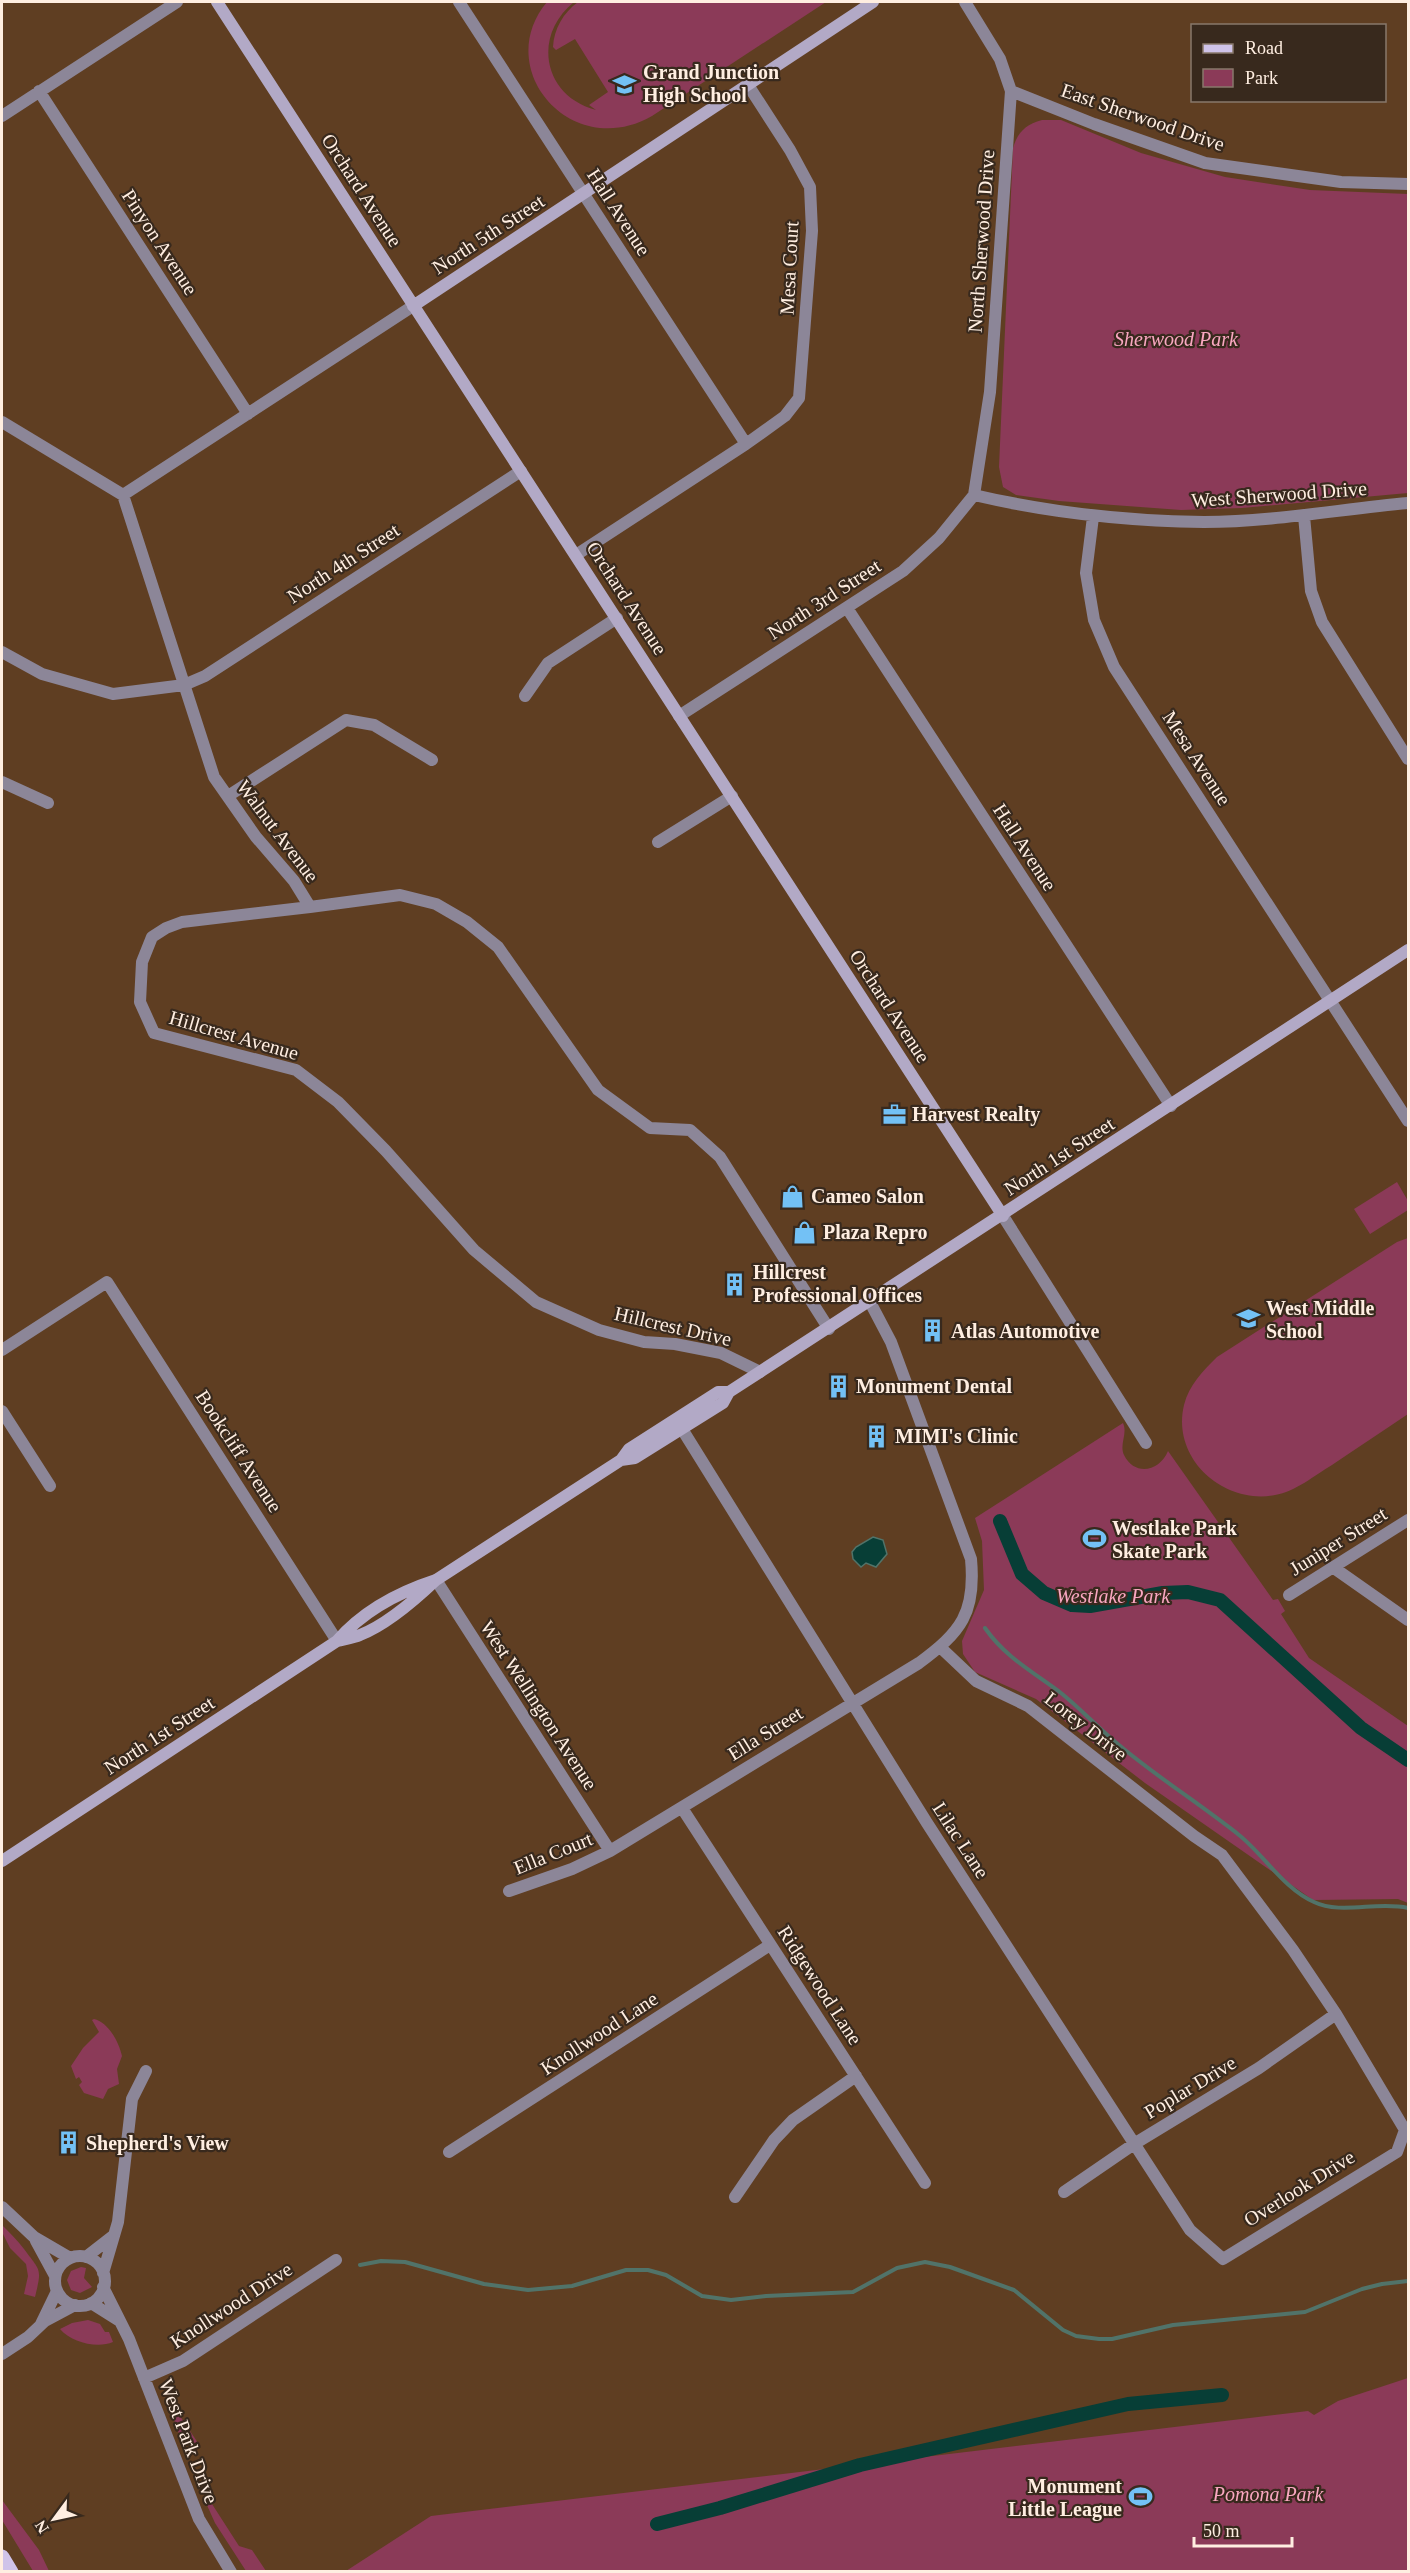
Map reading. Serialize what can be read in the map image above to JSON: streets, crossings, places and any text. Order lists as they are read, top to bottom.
{
  "streets": {
    "street": [
      "East Sherwood Drive",
      "Orchard Avenue",
      "Hall Avenue",
      "North 5th Street",
      "North Sherwood Drive",
      "Pinyon Avenue",
      "Mesa Court",
      "West Sherwood Drive",
      "North 4th Street",
      "North 3rd Street",
      "Mesa Avenue",
      "Walnut Avenue",
      "Hillcrest Avenue",
      "North 1st Street",
      "Hillcrest Drive",
      "Bookcliff Avenue",
      "Juniper Street",
      "West Wellington Avenue",
      "Lorey Drive",
      "Ella Street",
      "Lilac Lane",
      "Ella Court",
      "Ridgewood Lane",
      "Knollwood Lane",
      "Poplar Drive",
      "Overlook Drive",
      "Knollwood Drive",
      "West Park Drive"
    ]
  },
  "crossings": [
    ["East Sherwood Drive", "North Sherwood Drive"],
    ["Orchard Avenue", "North 5th Street"],
    ["Orchard Avenue", "North 4th Street"],
    ["Orchard Avenue", "North 3rd Street"],
    ["Orchard Avenue", "North 1st Street"],
    ["Hall Avenue", "North 5th Street"],
    ["Hall Avenue", "Mesa Court"],
    ["Hall Avenue", "North 3rd Street"],
    ["Hall Avenue", "North 1st Street"],
    ["North 5th Street", "Pinyon Avenue"],
    ["North 5th Street", "Mesa Court"],
    ["North 5th Street", "Walnut Avenue"],
    ["North Sherwood Drive", "West Sherwood Drive"],
    ["North Sherwood Drive", "North 3rd Street"],
    ["West Sherwood Drive", "North 3rd Street"],
    ["West Sherwood Drive", "Mesa Avenue"],
    ["North 4th Street", "Walnut Avenue"],
    ["Mesa Avenue", "North 1st Street"],
    ["Walnut Avenue", "Hillcrest Avenue"],
    ["Walnut Avenue", "North 1st Street"],
    ["Hillcrest Avenue", "Hillcrest Drive"],
    ["North 1st Street", "Hillcrest Drive"],
    ["North 1st Street", "Bookcliff Avenue"],
    ["North 1st Street", "West Wellington Avenue"],
    ["North 1st Street", "Lilac Lane"],
    ["West Wellington Avenue", "Ella Street"],
    ["West Wellington Avenue", "Ella Court"],
    ["Lorey Drive", "Ella Street"],
    ["Lorey Drive", "Poplar Drive"],
    ["Lorey Drive", "Overlook Drive"],
    ["Ella Street", "Lilac Lane"],
    ["Ella Street", "Ella Court"],
    ["Ella Street", "Ridgewood Lane"],
    ["Lilac Lane", "Poplar Drive"],
    ["Lilac Lane", "Overlook Drive"],
    ["Ridgewood Lane", "Knollwood Lane"],
    ["Knollwood Drive", "West Park Drive"]
  ],
  "parks": ["Sherwood Park", "Westlake Park", "Pomona Park"],
  "places": {
    "school or university": ["Grand Junction High School", "West Middle School"],
    "office": ["Harvest Realty"],
    "shop": ["Cameo Salon", "Plaza Repro"],
    "building": [
      "Hillcrest Professional Offices",
      "Atlas Automotive",
      "Monument Dental",
      "MIMI's Clinic",
      "Shepherd's View"
    ],
    "sports": ["Westlake Park Skate Park", "Monument Little League"]
  },
  "legend": ["Road", "Park"],
  "scale_bar": "50 m",
  "north": "bottom left"
}
